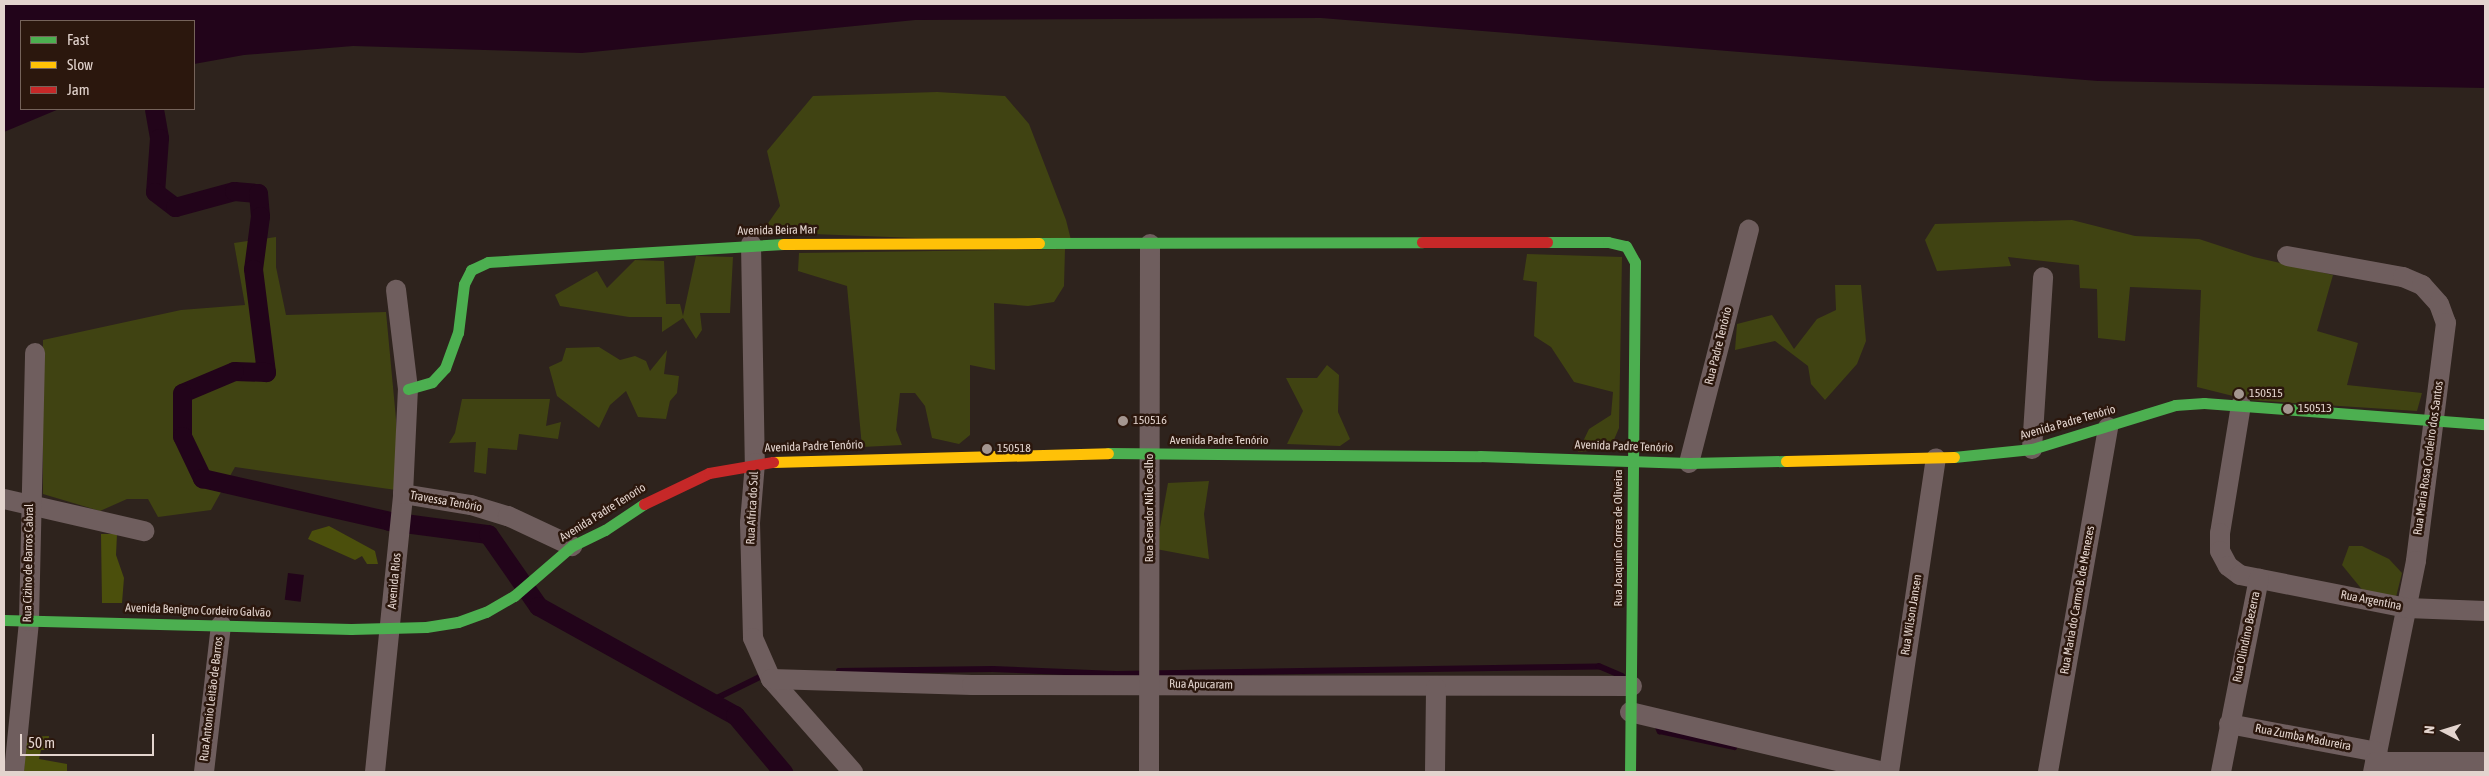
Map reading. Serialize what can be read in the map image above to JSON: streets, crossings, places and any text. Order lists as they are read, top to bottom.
{
  "streets": {
    "main road": [
      "Avenida Beira Mar",
      "Avenida Padre Tenório",
      "Avenida Padre Tenorio",
      "Rua Joaquim Correa de Oliveira",
      "Avenida Benigno Cordeiro Galvão"
    ],
    "street": [
      "Rua Padre Tenório",
      "Rua Maria Rosa Cordeiro dos Santos",
      "Travessa Tenório",
      "Rua Africa do Sul",
      "Rua Senador Nilo Coelho",
      "Rua Cizino de Barros Cabral",
      "Avenida Rios",
      "Rua Maria do Carmo B. de Menezes",
      "Rua Argentina",
      "Rua Wilson Jansen",
      "Rua Olindino Bezerra",
      "Rua Apucaram",
      "Rua Antonio Leitão de Barros",
      "Rua Zumba Madureira"
    ]
  },
  "crossings": [
    ["Avenida Beira Mar", "Rua Africa do Sul"],
    ["Avenida Beira Mar", "Rua Senador Nilo Coelho"],
    ["Avenida Beira Mar", "Rua Joaquim Correa de Oliveira"],
    ["Avenida Beira Mar", "Avenida Rios"],
    ["Rua Padre Tenório", "Avenida Padre Tenório"],
    ["Avenida Padre Tenório", "Rua Maria Rosa Cordeiro dos Santos"],
    ["Avenida Padre Tenório", "Rua Africa do Sul"],
    ["Avenida Padre Tenório", "Rua Senador Nilo Coelho"],
    ["Avenida Padre Tenório", "Avenida Padre Tenorio"],
    ["Avenida Padre Tenório", "Rua Joaquim Correa de Oliveira"],
    ["Avenida Padre Tenório", "Rua Maria do Carmo B. de Menezes"],
    ["Avenida Padre Tenório", "Rua Wilson Jansen"],
    ["Avenida Padre Tenório", "Rua Olindino Bezerra"],
    ["Rua Maria Rosa Cordeiro dos Santos", "Rua Argentina"],
    ["Rua Maria Rosa Cordeiro dos Santos", "Rua Zumba Madureira"],
    ["Travessa Tenório", "Avenida Padre Tenorio"],
    ["Travessa Tenório", "Avenida Rios"],
    ["Rua Africa do Sul", "Avenida Padre Tenorio"],
    ["Rua Africa do Sul", "Rua Apucaram"],
    ["Rua Senador Nilo Coelho", "Rua Apucaram"],
    ["Avenida Padre Tenorio", "Avenida Rios"],
    ["Avenida Padre Tenorio", "Avenida Benigno Cordeiro Galvão"],
    ["Rua Joaquim Correa de Oliveira", "Rua Apucaram"],
    ["Rua Cizino de Barros Cabral", "Avenida Benigno Cordeiro Galvão"],
    ["Avenida Rios", "Avenida Benigno Cordeiro Galvão"],
    ["Rua Argentina", "Rua Olindino Bezerra"],
    ["Avenida Benigno Cordeiro Galvão", "Rua Antonio Leitão de Barros"],
    ["Rua Olindino Bezerra", "Rua Zumba Madureira"]
  ],
  "places": [
    "150515",
    "150513",
    "150516",
    "150518"
  ],
  "legend": ["Fast", "Slow", "Jam"],
  "scale_bar": "50 m",
  "north": "left"
}
